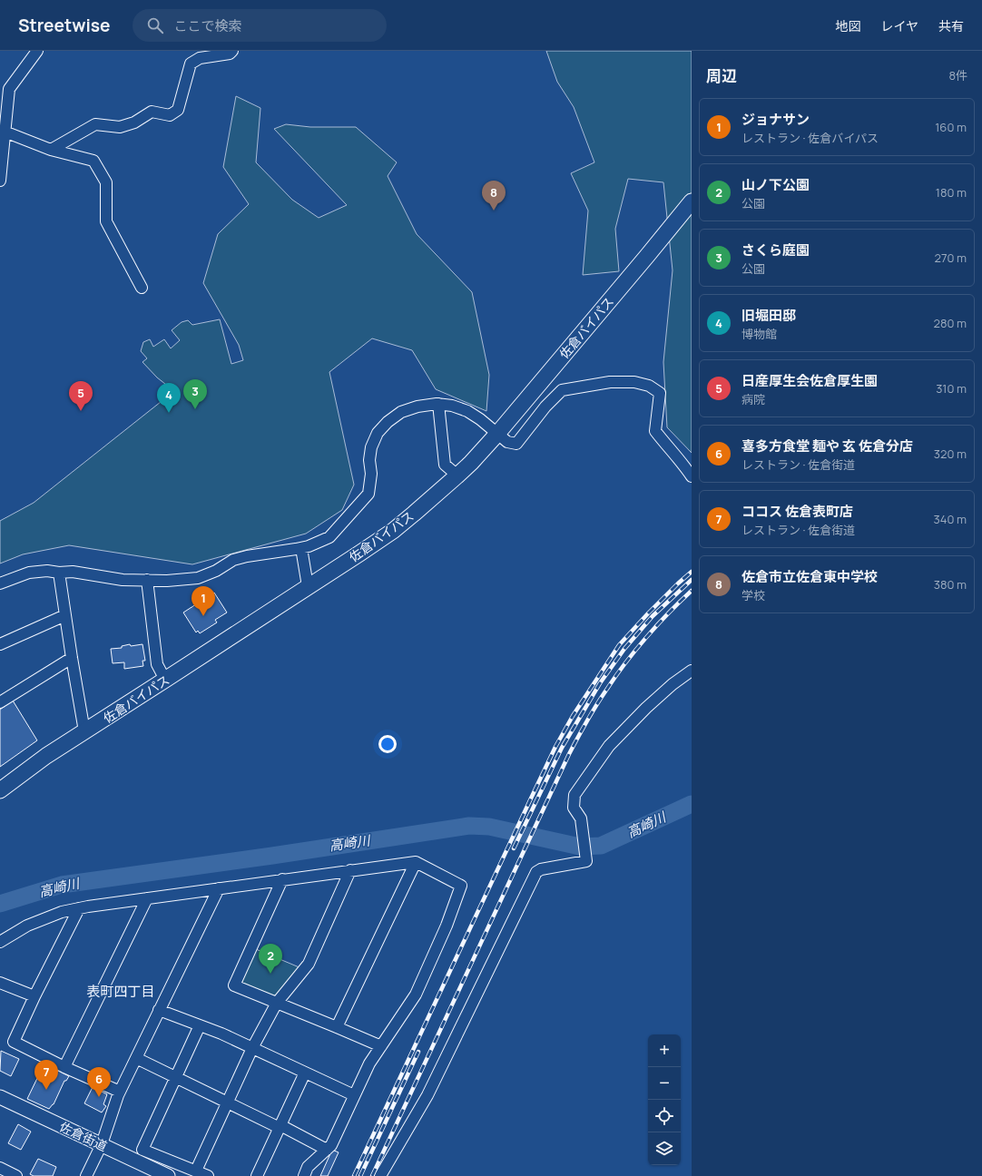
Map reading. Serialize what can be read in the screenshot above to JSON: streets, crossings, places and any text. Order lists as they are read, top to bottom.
{
  "streets": {
    "highway": ["佐倉バイパス"],
    "main road": ["佐倉街道"]
  },
  "districts": ["表町四丁目"],
  "water": ["高崎川"],
  "page": {
    "header": "Streetwise",
    "search": "ここで検索",
    "nav": ["地図", "レイヤ", "共有"],
    "heading": ["周辺", "8件"],
    "list": [
      {
        "mark": "1",
        "name": "ジョナサン",
        "note": "レストラン · 佐倉バイパス",
        "value": "160 m"
      },
      {
        "mark": "2",
        "name": "山ノ下公園",
        "note": "公園",
        "value": "180 m"
      },
      {
        "mark": "3",
        "name": "さくら庭園",
        "note": "公園",
        "value": "270 m"
      },
      {
        "mark": "4",
        "name": "旧堀田邸",
        "note": "博物館",
        "value": "280 m"
      },
      {
        "mark": "5",
        "name": "日産厚生会佐倉厚生園",
        "note": "病院",
        "value": "310 m"
      },
      {
        "mark": "6",
        "name": "喜多方食堂 麺や 玄 佐倉分店",
        "note": "レストラン · 佐倉街道",
        "value": "320 m"
      },
      {
        "mark": "7",
        "name": "ココス 佐倉表町店",
        "note": "レストラン · 佐倉街道",
        "value": "340 m"
      },
      {
        "mark": "8",
        "name": "佐倉市立佐倉東中学校",
        "note": "学校",
        "value": "380 m"
      }
    ],
    "pins": [
      "8",
      "3",
      "5",
      "4",
      "1",
      "2",
      "7",
      "6"
    ],
    "map_buttons": ["+", "−"]
  }
}
